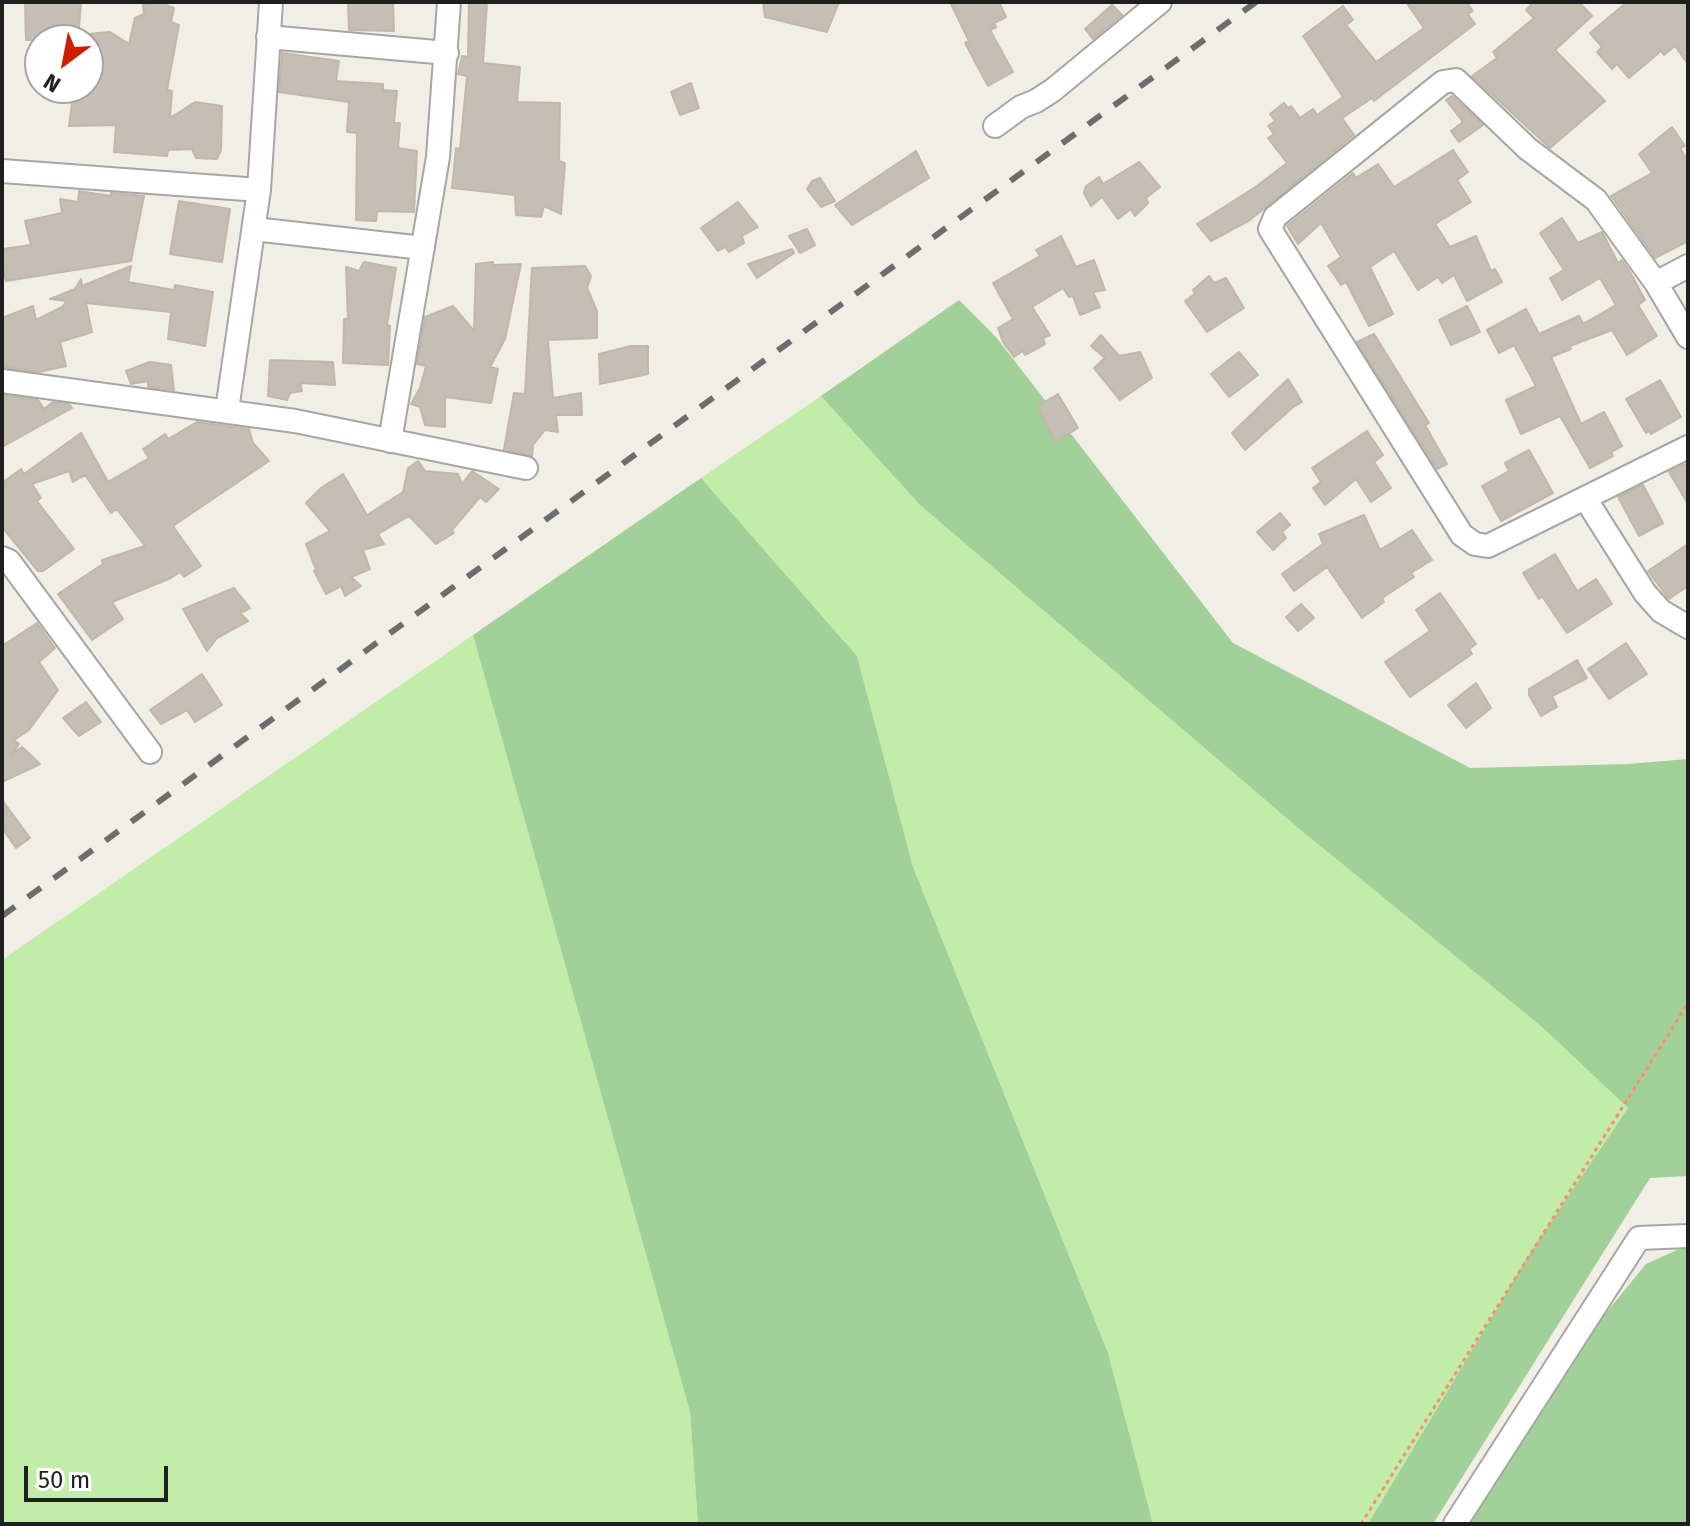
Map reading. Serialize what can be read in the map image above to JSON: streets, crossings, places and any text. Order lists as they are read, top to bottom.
{
  "scale_bar": "50 m",
  "north": "bottom left"
}
